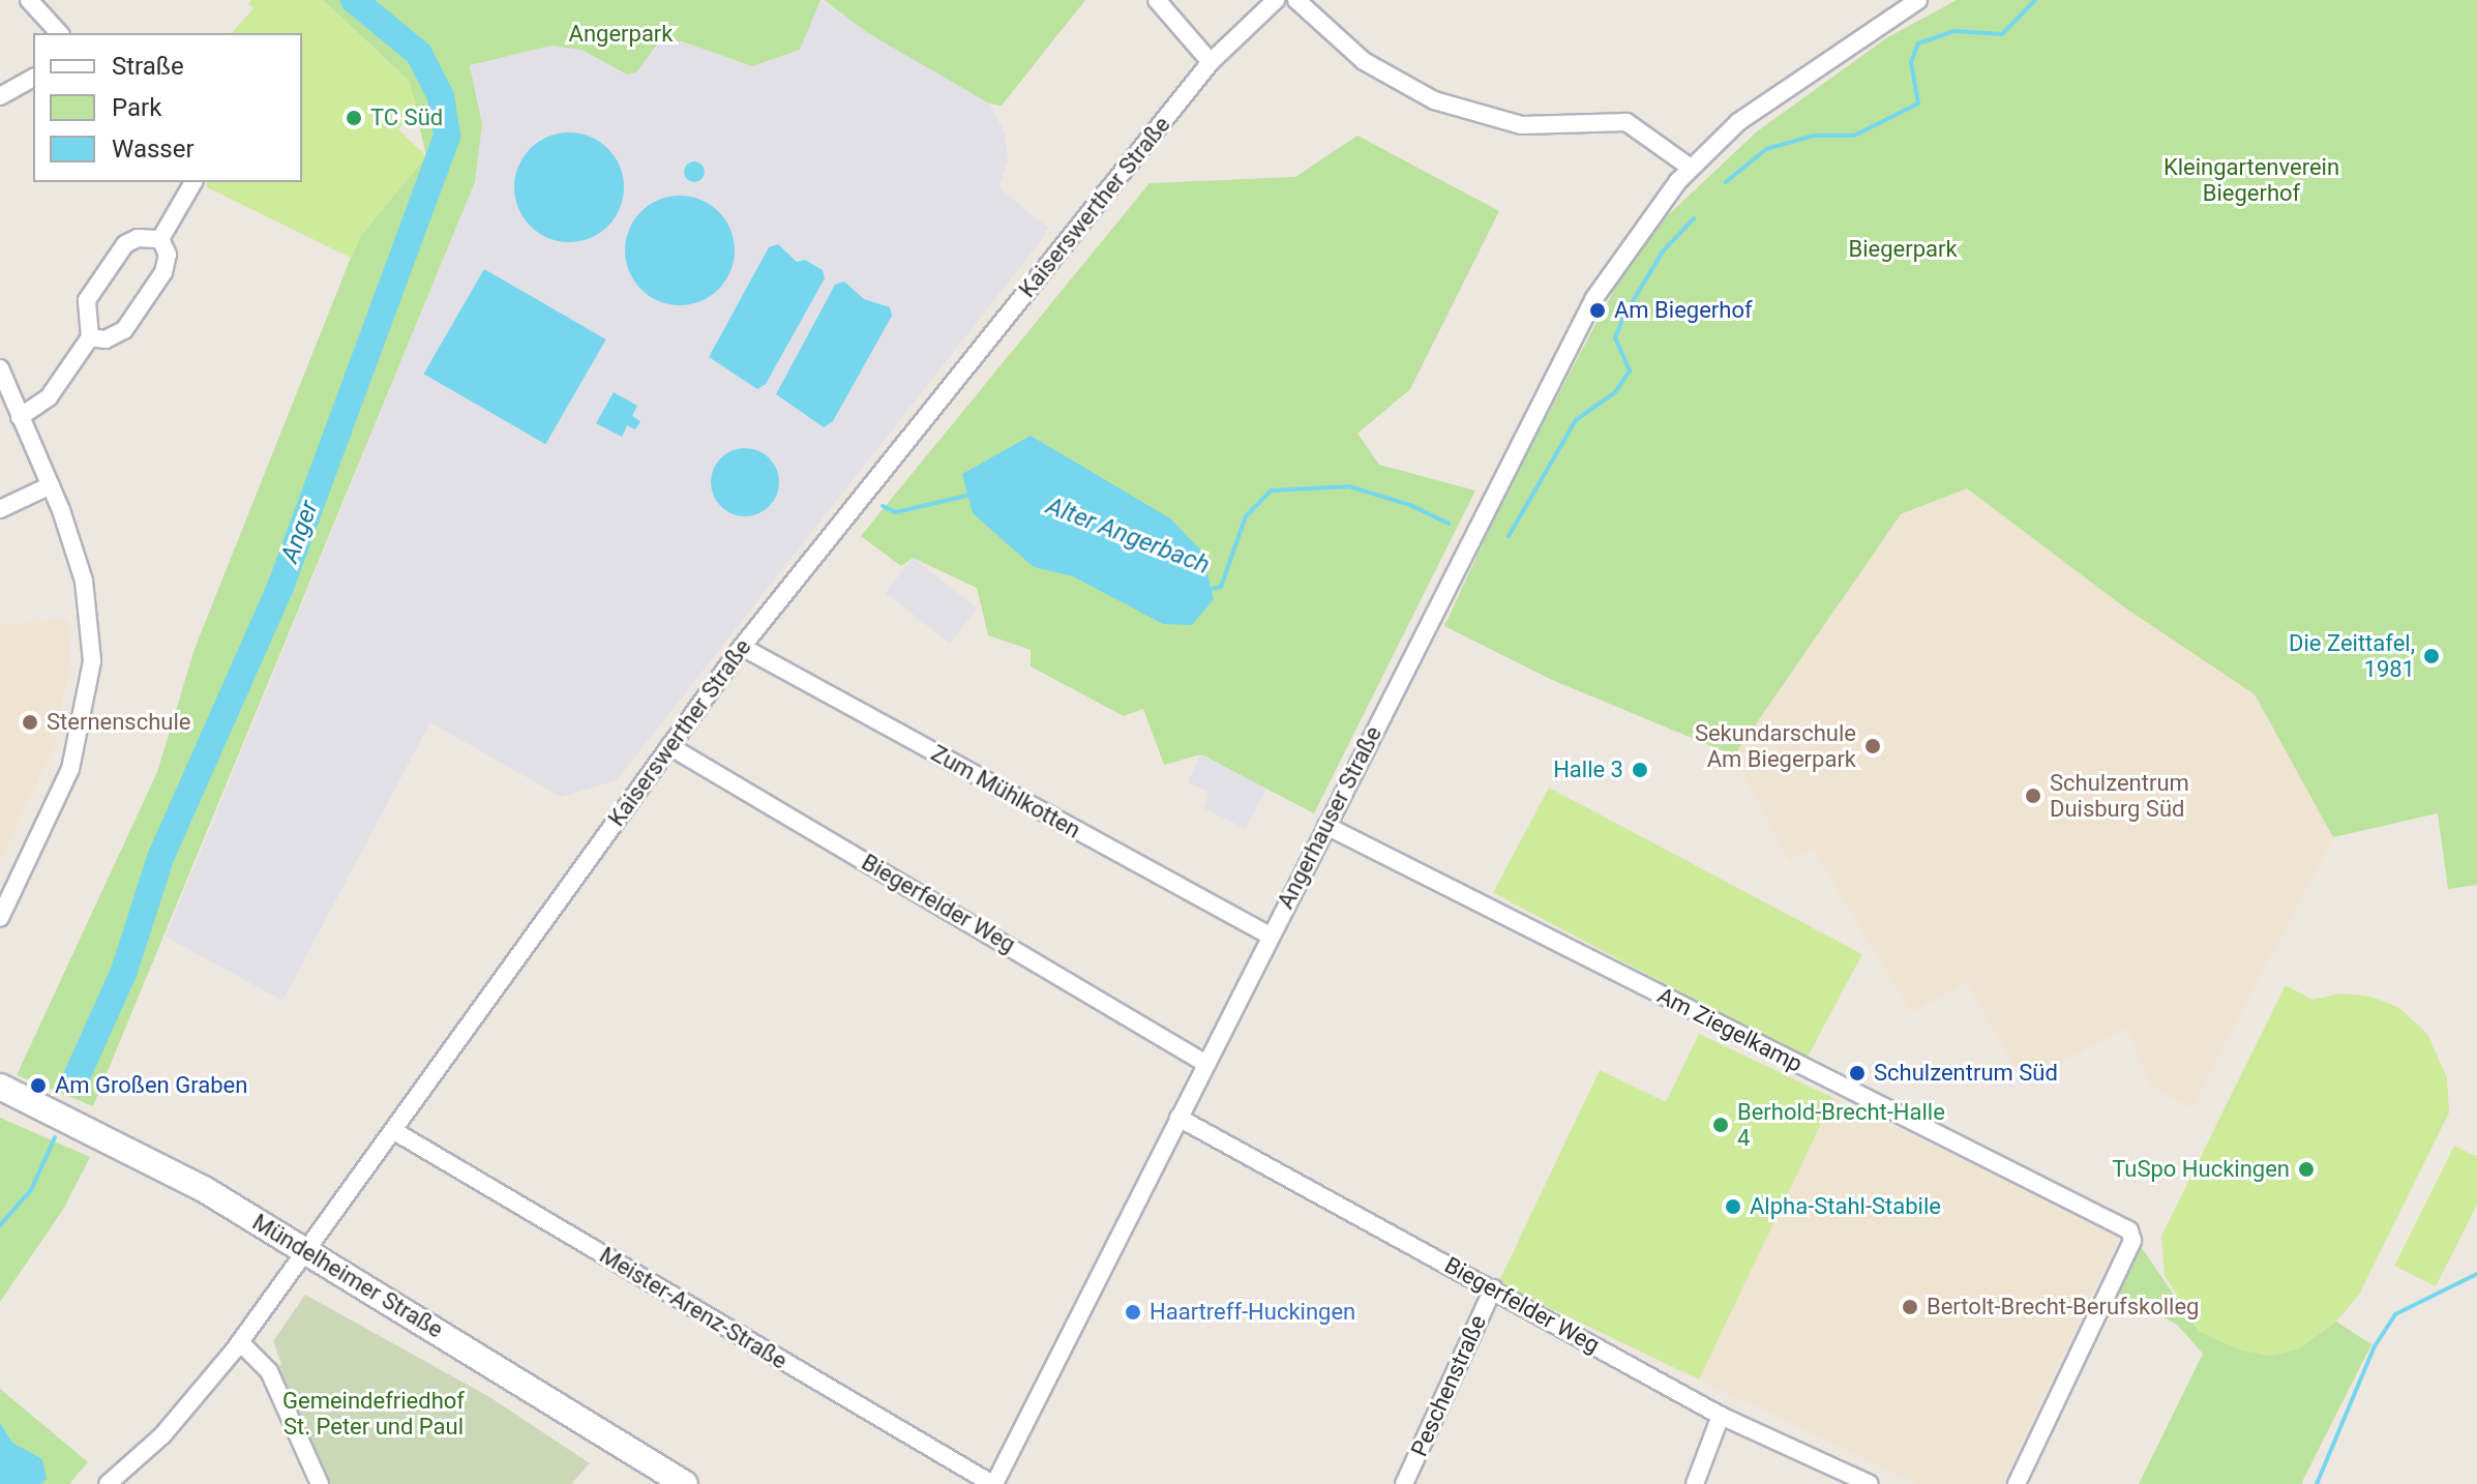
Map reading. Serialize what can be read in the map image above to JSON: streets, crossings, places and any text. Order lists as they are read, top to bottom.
{
  "streets": {
    "main road": ["Mündelheimer Straße"],
    "street": [
      "Kaiserswerther Straße",
      "Zum Mühlkotten",
      "Angerhauser Straße",
      "Biegerfelder Weg",
      "Am Ziegelkamp",
      "Meister-Arenz-Straße",
      "Peschenstraße"
    ]
  },
  "crossings": [
    ["Kaiserswerther Straße", "Zum Mühlkotten"],
    ["Kaiserswerther Straße", "Biegerfelder Weg"],
    ["Kaiserswerther Straße", "Mündelheimer Straße"],
    ["Kaiserswerther Straße", "Meister-Arenz-Straße"],
    ["Zum Mühlkotten", "Angerhauser Straße"],
    ["Angerhauser Straße", "Biegerfelder Weg"],
    ["Angerhauser Straße", "Am Ziegelkamp"],
    ["Angerhauser Straße", "Meister-Arenz-Straße"],
    ["Biegerfelder Weg", "Peschenstraße"]
  ],
  "water": ["Anger", "Alter Angerbach"],
  "parks": [
    "Angerpark",
    "Kleingartenverein Biegerhof",
    "Biegerpark",
    "Gemeindefriedhof St. Peter und Paul"
  ],
  "places": [
    "TC Süd",
    "Am Biegerhof",
    "Die Zeittafel, 1981",
    "Sternenschule",
    "Sekundarschule Am Biegerpark",
    "Halle 3",
    "Schulzentrum Duisburg Süd",
    "Schulzentrum Süd",
    "Am Großen Graben",
    "Berhold-Brecht-Halle 4",
    "TuSpo Huckingen",
    "Alpha-Stahl-Stabile",
    "Bertolt-Brecht-Berufskolleg",
    "Haartreff-Huckingen"
  ],
  "legend": ["Straße", "Park", "Wasser"]
}
